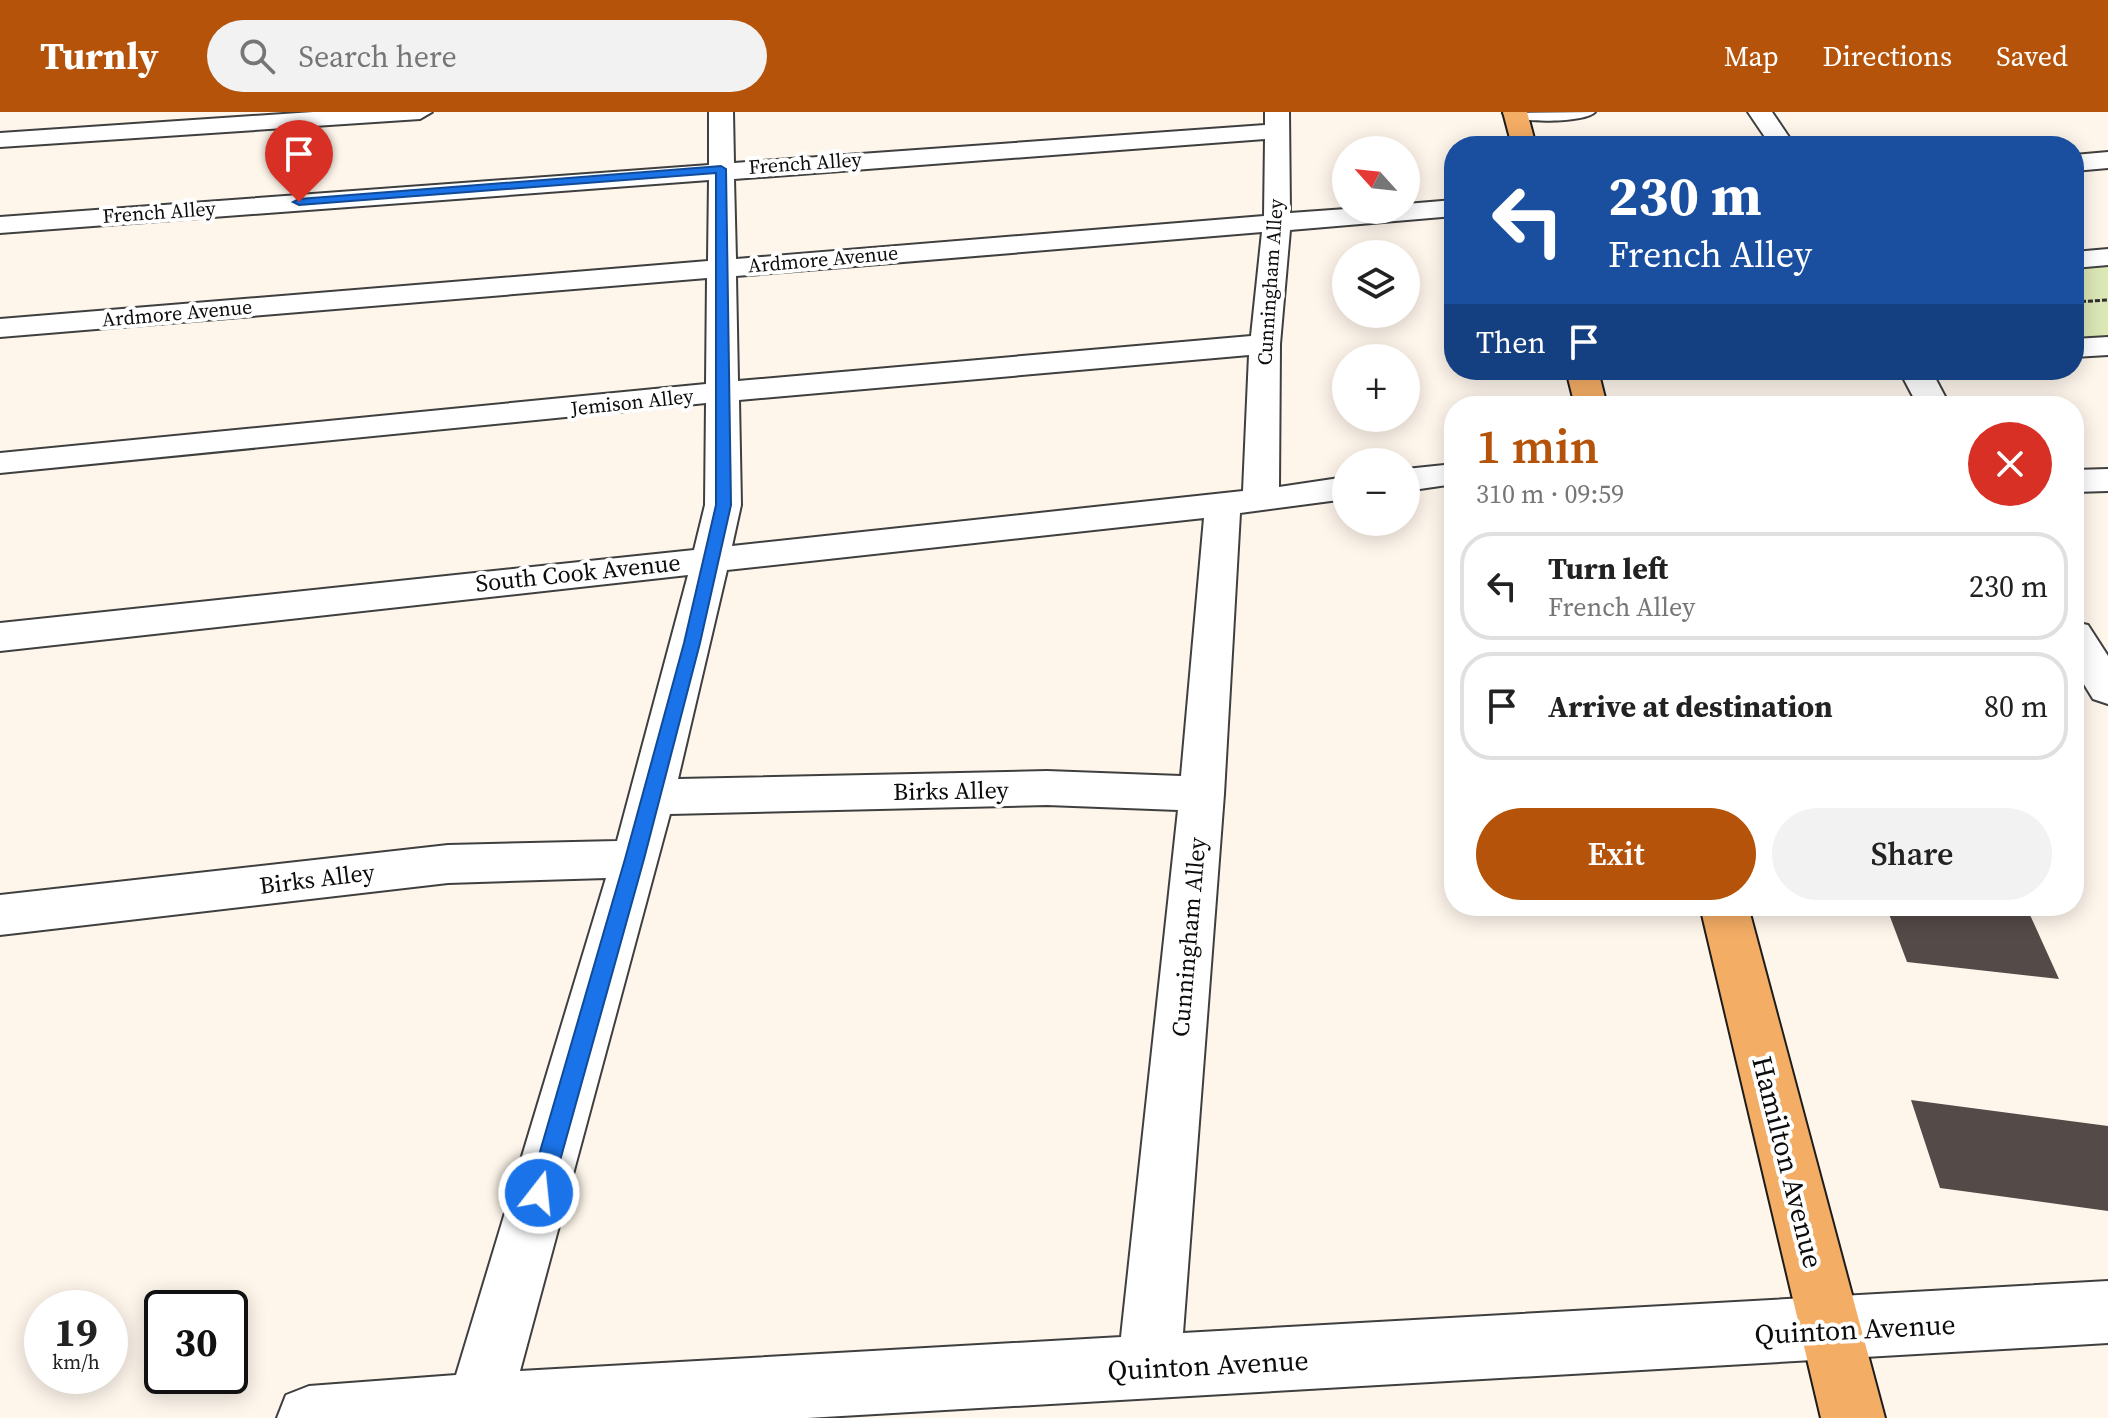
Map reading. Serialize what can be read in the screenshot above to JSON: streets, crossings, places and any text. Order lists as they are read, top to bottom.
{
  "streets": {
    "main road": ["Hamilton Avenue"],
    "street": [
      "French Alley",
      "Ardmore Avenue",
      "Cunningham Alley",
      "Jemison Alley",
      "South Cook Avenue",
      "Birks Alley",
      "Quinton Avenue"
    ]
  },
  "crossings": [
    ["French Alley", "Cunningham Alley"],
    ["Ardmore Avenue", "Cunningham Alley"],
    ["Cunningham Alley", "Jemison Alley"],
    ["Cunningham Alley", "South Cook Avenue"],
    ["Cunningham Alley", "Birks Alley"],
    ["Cunningham Alley", "Quinton Avenue"],
    ["Hamilton Avenue", "Quinton Avenue"]
  ],
  "north": "top left",
  "page": {
    "header": "Turnly",
    "search": "Search here",
    "nav": ["Map", "Directions", "Saved"],
    "map_buttons": ["+", "−"],
    "turn": ["230 m", "French Alley"],
    "then": "Then",
    "heading": ["1 min", "310 m · 09:59"],
    "list": [
      {
        "name": "Turn left",
        "note": "French Alley",
        "value": "230 m"
      },
      {
        "name": "Arrive at destination",
        "value": "80 m"
      }
    ],
    "buttons": ["Exit", "Share"],
    "speed": "19 km/h",
    "limit": "30"
  }
}
